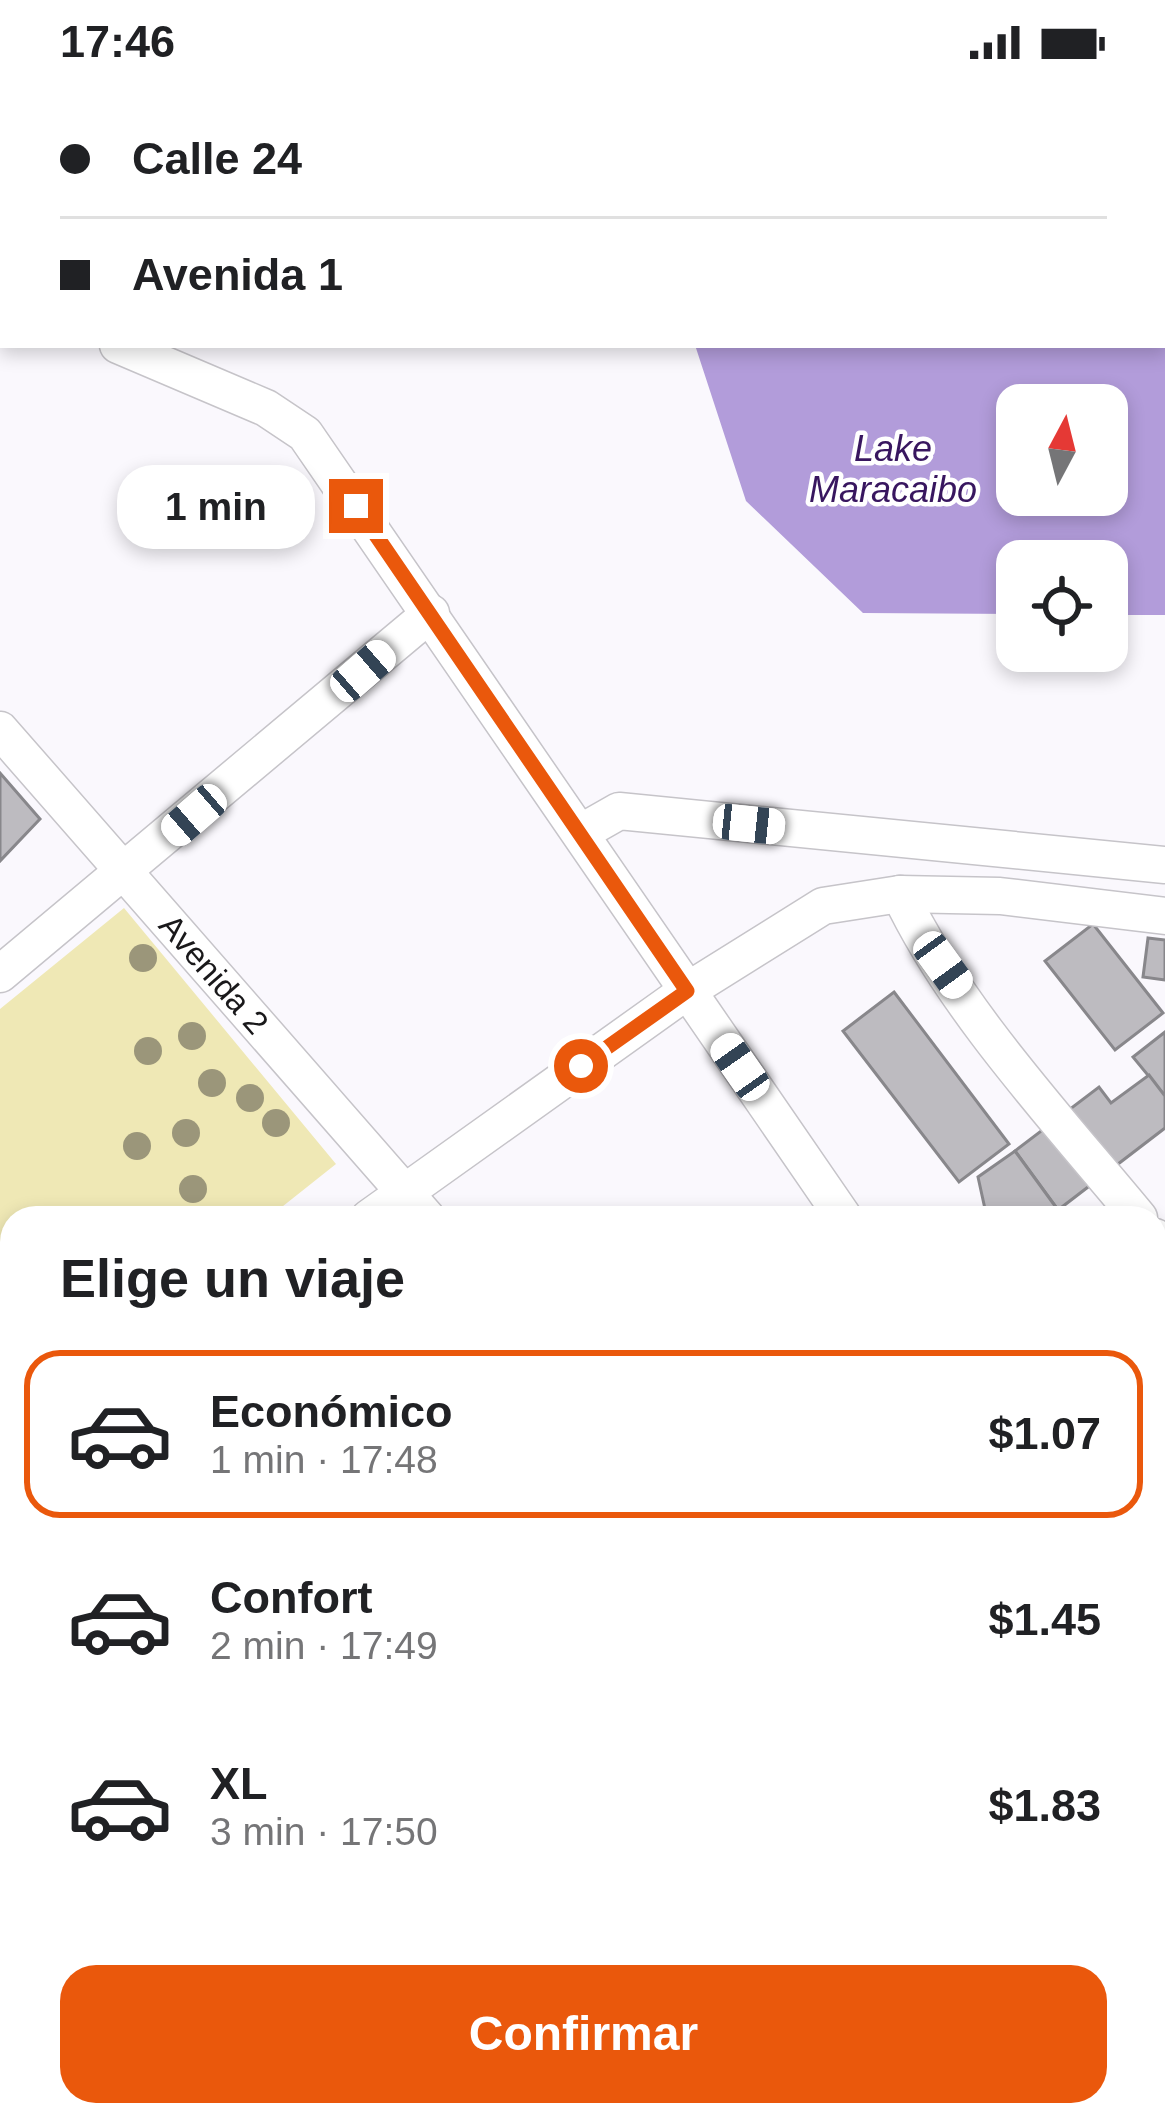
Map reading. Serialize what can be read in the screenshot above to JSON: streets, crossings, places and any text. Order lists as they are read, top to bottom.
{
  "streets": {
    "street": ["Avenida 2"]
  },
  "water": ["Lake Maracaibo"],
  "north": "top",
  "page": {
    "status": "17:46",
    "banner": ["Calle 24", "Avenida 1"],
    "bubble": "1 min",
    "heading": "Elige un viaje",
    "list": [
      {
        "name": "Económico",
        "note": "1 min · 17:48",
        "value": "$1.07"
      },
      {
        "name": "Confort",
        "note": "2 min · 17:49",
        "value": "$1.45"
      },
      {
        "name": "XL",
        "note": "3 min · 17:50",
        "value": "$1.83"
      }
    ],
    "buttons": "Confirmar"
  }
}
